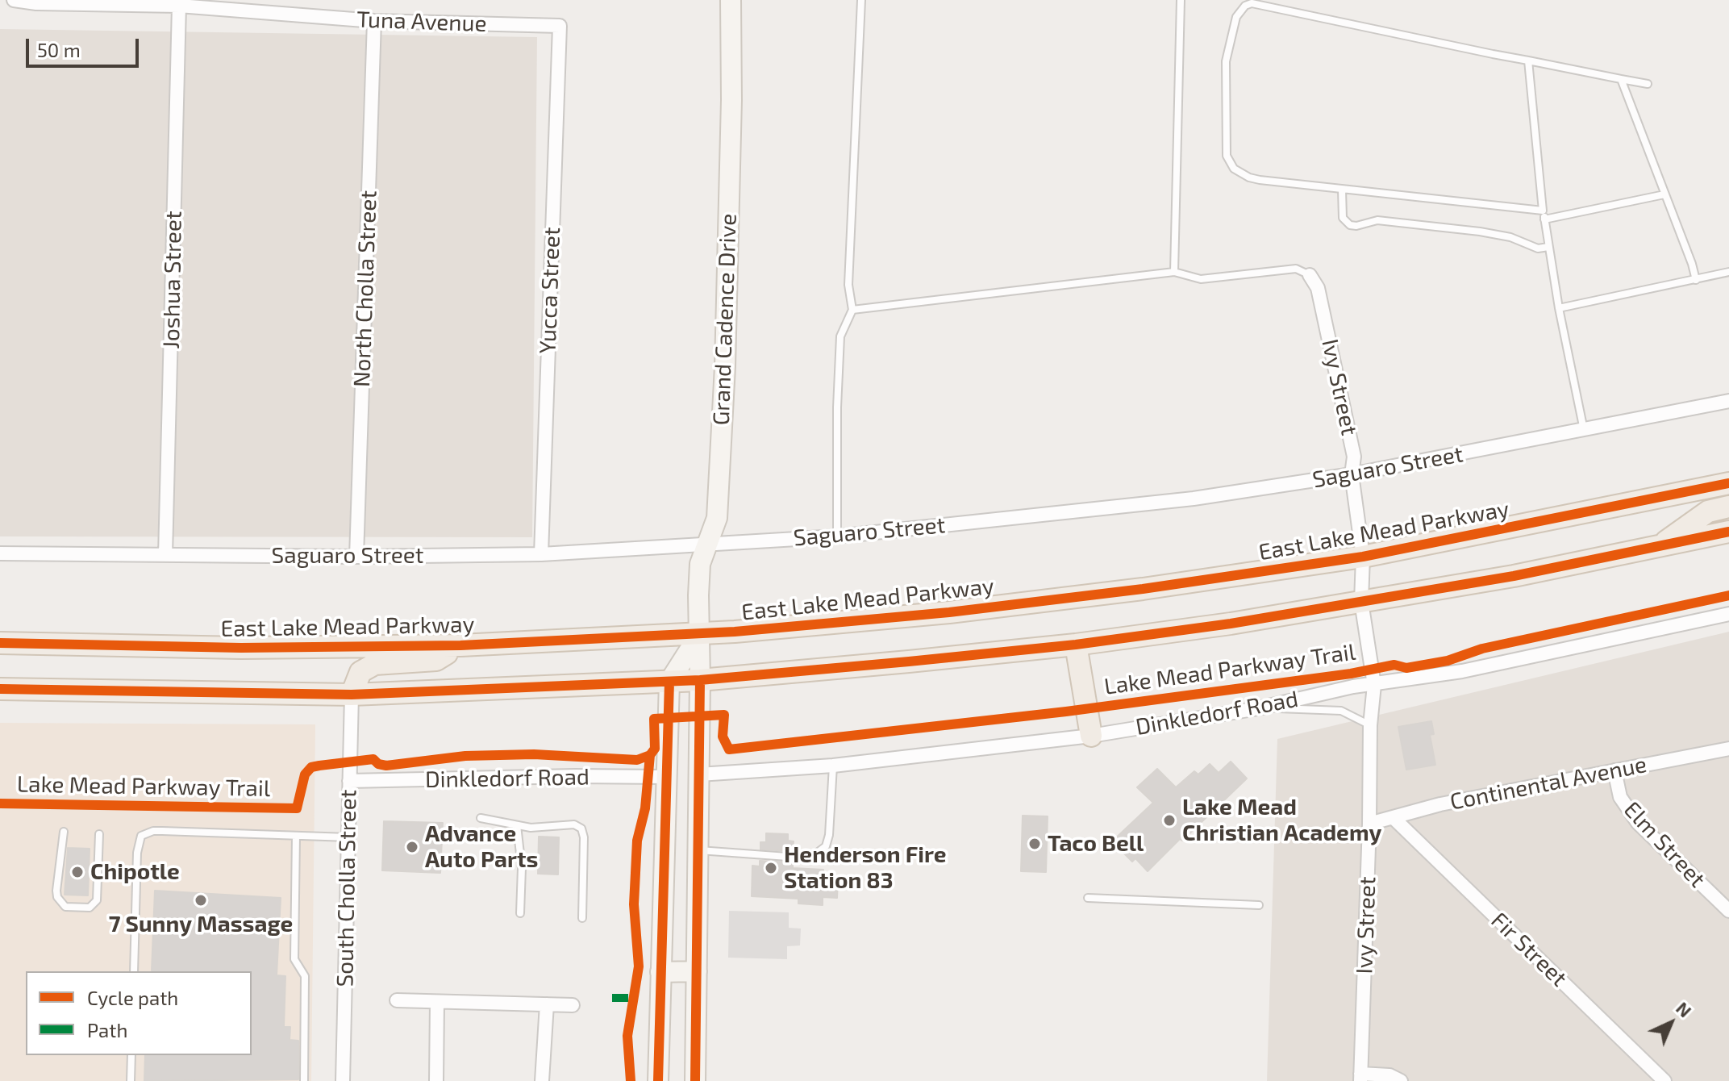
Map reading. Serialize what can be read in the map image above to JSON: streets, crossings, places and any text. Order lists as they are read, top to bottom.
{
  "streets": {
    "main road": ["Grand Cadence Drive", "East Lake Mead Parkway"],
    "street": [
      "Tuna Avenue",
      "Joshua Street",
      "North Cholla Street",
      "Yucca Street",
      "Ivy Street",
      "Saguaro Street",
      "Dinkledorf Road",
      "Continental Avenue",
      "Elm Street",
      "South Cholla Street",
      "Fir Street"
    ],
    "cycle path": ["Lake Mead Parkway Trail"]
  },
  "crossings": [
    ["Tuna Avenue", "Joshua Street"],
    ["Tuna Avenue", "North Cholla Street"],
    ["Tuna Avenue", "Yucca Street"],
    ["Joshua Street", "Saguaro Street"],
    ["North Cholla Street", "Saguaro Street"],
    ["Yucca Street", "Saguaro Street"],
    ["Grand Cadence Drive", "Saguaro Street"],
    ["Grand Cadence Drive", "East Lake Mead Parkway"],
    ["Grand Cadence Drive", "Dinkledorf Road"],
    ["Ivy Street", "Saguaro Street"],
    ["Ivy Street", "East Lake Mead Parkway"],
    ["Ivy Street", "Dinkledorf Road"],
    ["Ivy Street", "Continental Avenue"],
    ["Dinkledorf Road", "South Cholla Street"],
    ["Continental Avenue", "Elm Street"],
    ["Continental Avenue", "Fir Street"]
  ],
  "places": [
    "Lake Mead Christian Academy",
    "Taco Bell",
    "Advance Auto Parts",
    "Henderson Fire Station 83",
    "Chipotle",
    "7 Sunny Massage"
  ],
  "legend": ["Cycle path", "Path"],
  "scale_bar": "50 m",
  "north": "top right"
}
